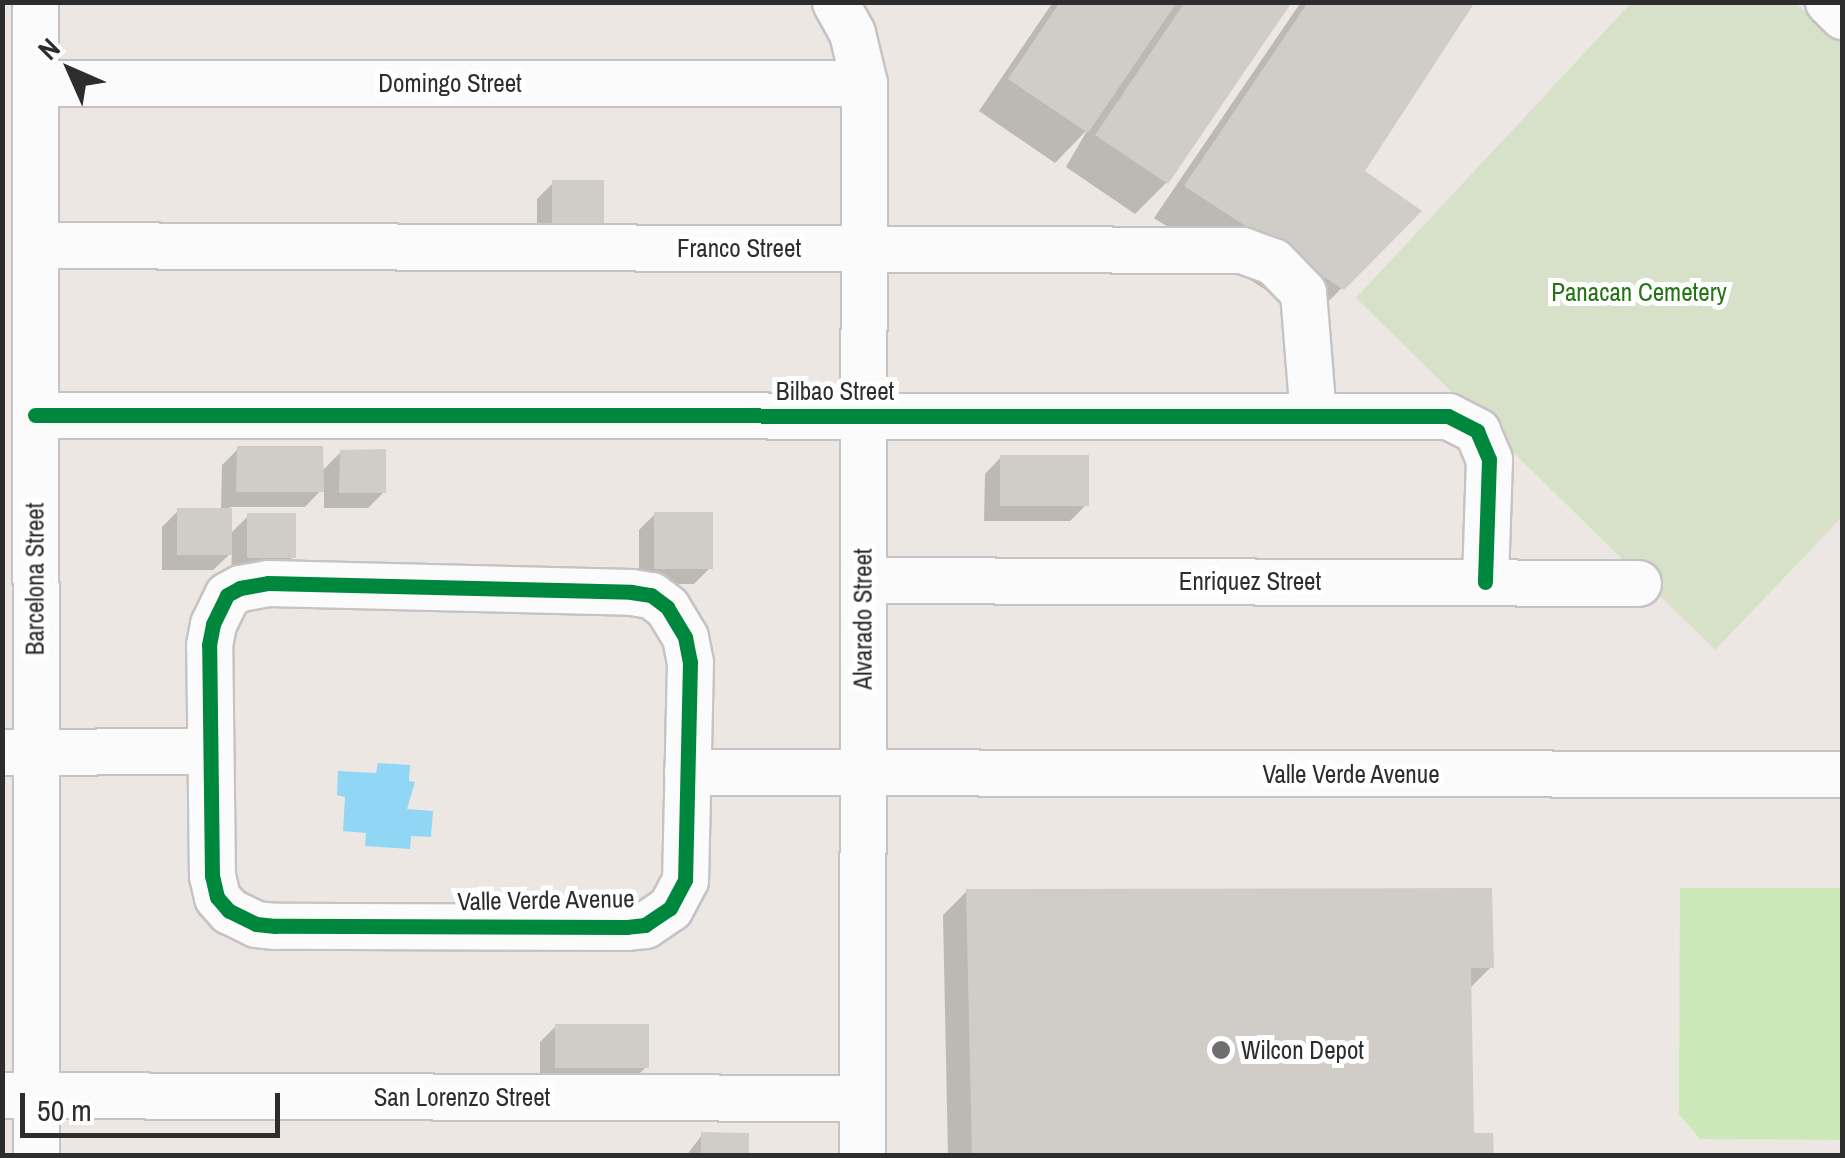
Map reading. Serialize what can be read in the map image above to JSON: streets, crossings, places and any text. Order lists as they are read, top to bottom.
{
  "streets": {
    "street": [
      "Domingo Street",
      "Franco Street",
      "Bilbao Street",
      "Barcelona Street",
      "Enriquez Street",
      "Alvarado Street",
      "Valle Verde Avenue",
      "San Lorenzo Street"
    ]
  },
  "crossings": [
    ["Domingo Street", "Barcelona Street"],
    ["Domingo Street", "Alvarado Street"],
    ["Franco Street", "Bilbao Street"],
    ["Franco Street", "Barcelona Street"],
    ["Franco Street", "Alvarado Street"],
    ["Bilbao Street", "Barcelona Street"],
    ["Bilbao Street", "Enriquez Street"],
    ["Bilbao Street", "Alvarado Street"],
    ["Barcelona Street", "San Lorenzo Street"],
    ["Enriquez Street", "Alvarado Street"],
    ["Alvarado Street", "Valle Verde Avenue"],
    ["Alvarado Street", "San Lorenzo Street"]
  ],
  "parks": ["Panacan Cemetery"],
  "places": ["Wilcon Depot"],
  "scale_bar": "50 m",
  "north": "top left"
}
